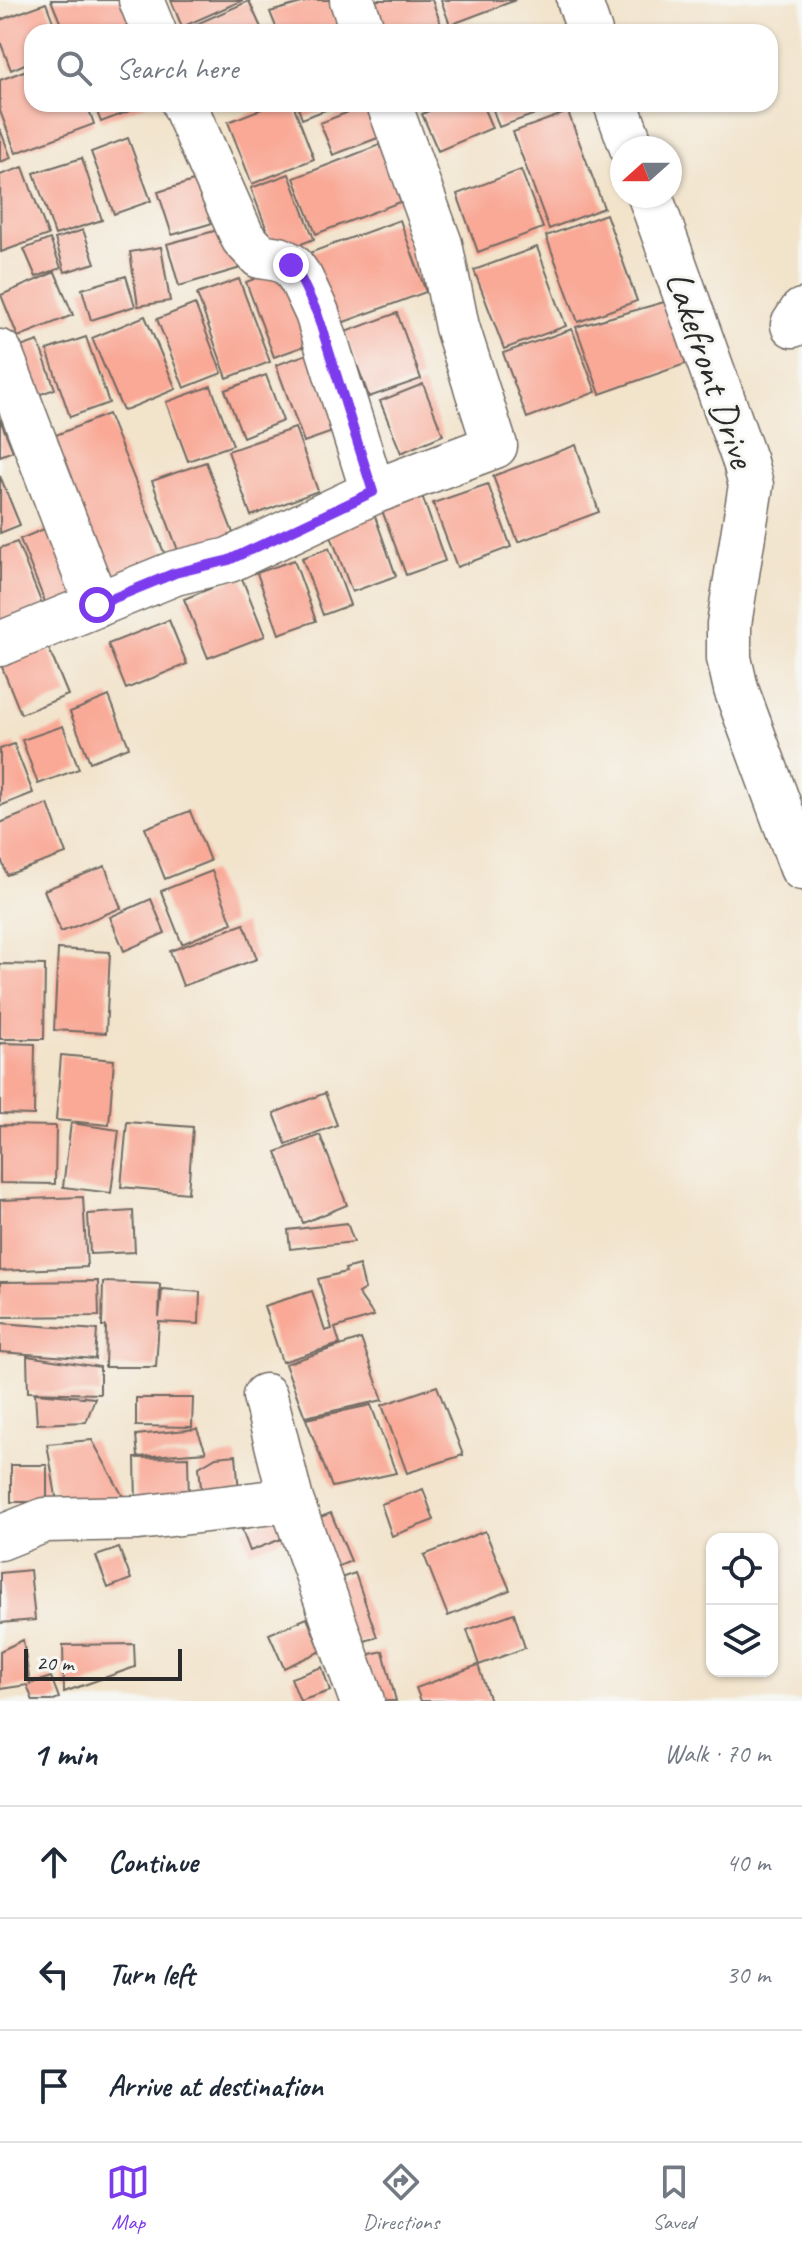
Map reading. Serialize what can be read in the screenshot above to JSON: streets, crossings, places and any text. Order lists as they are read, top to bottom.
{
  "streets": {
    "street": ["Lakefront Drive"]
  },
  "scale_bar": "20 m",
  "north": "left",
  "page": {
    "search": "Search here",
    "scale": "20 m",
    "heading": ["1 min", "Walk · 70 m"],
    "list": [
      ["Continue", "40 m"],
      ["Turn left", "30 m"],
      "Arrive at destination"
    ],
    "nav": ["Map", "Directions", "Saved"]
  }
}
